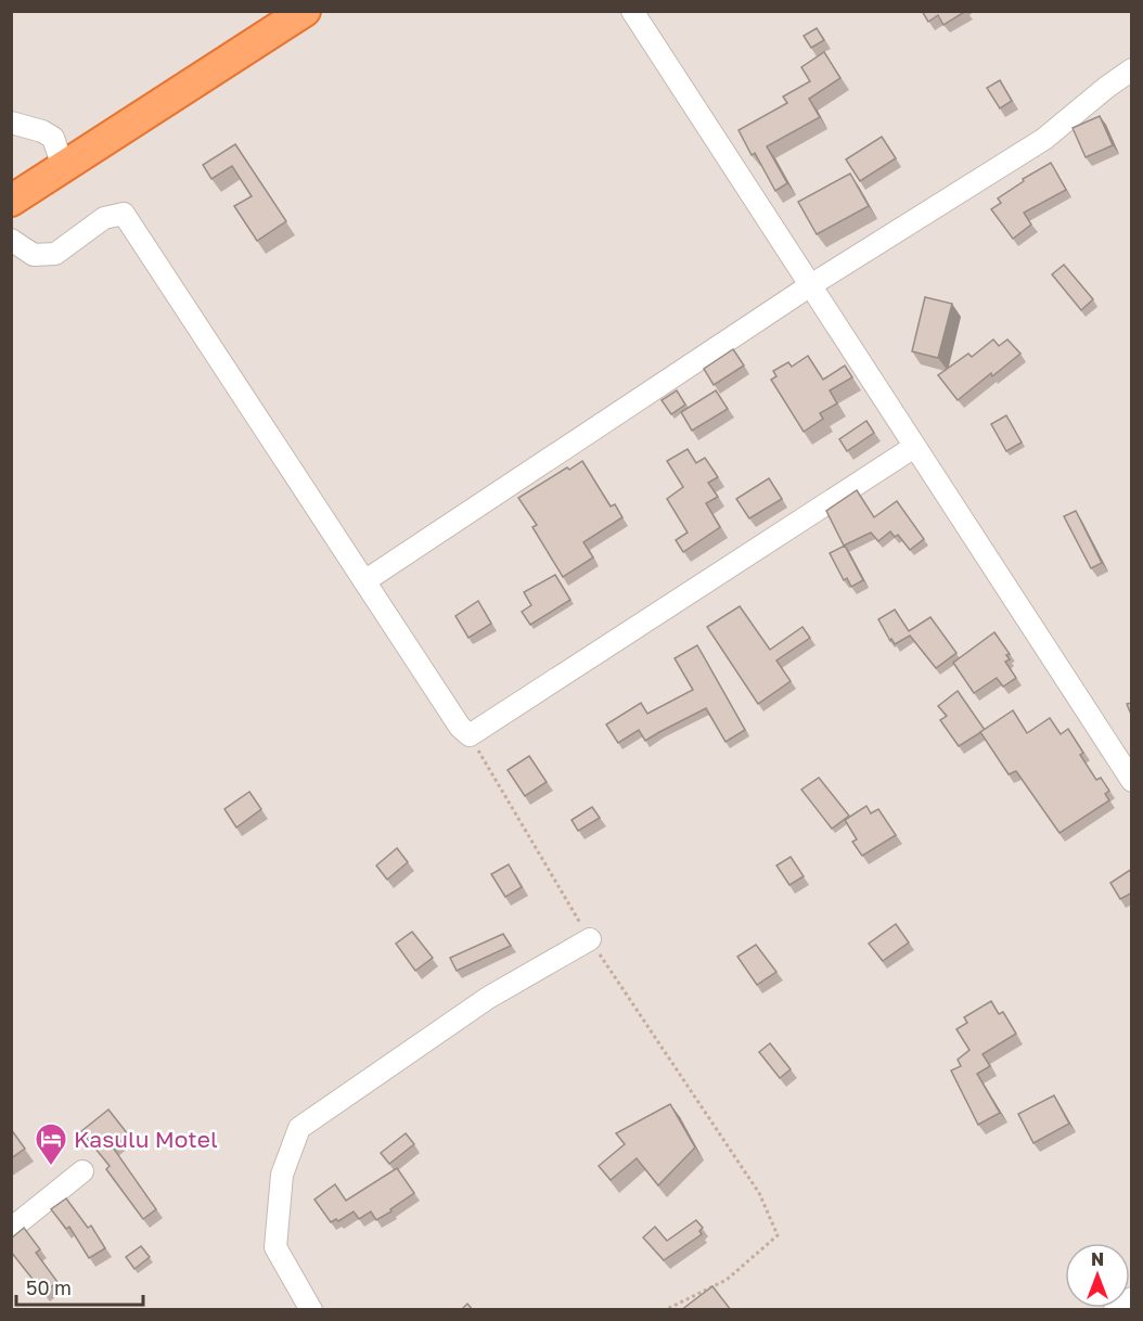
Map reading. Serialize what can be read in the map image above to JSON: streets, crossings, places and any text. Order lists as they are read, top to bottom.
{
  "places": {
    "hotel": ["Kasulu Motel"]
  },
  "scale_bar": "50 m",
  "north": "top"
}
